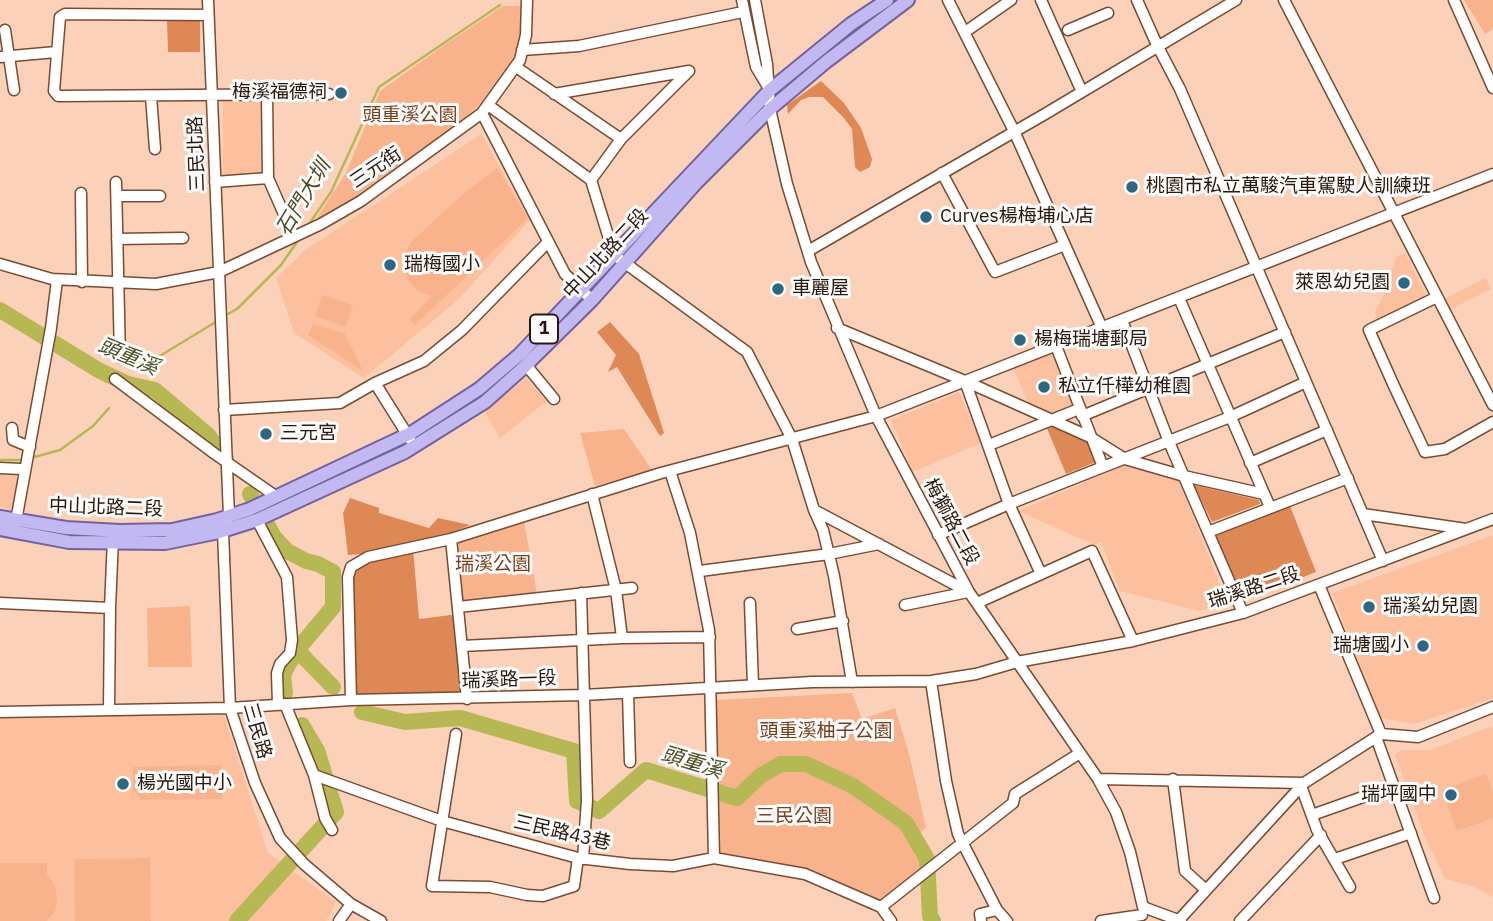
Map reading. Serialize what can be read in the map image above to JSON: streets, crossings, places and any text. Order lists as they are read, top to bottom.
{
  "streets": {
    "main road": ["中山北路二段", "1"],
    "street": [
      "三民北路",
      "三元街",
      "梅獅路二段",
      "瑞溪路二段",
      "瑞溪路一段",
      "三民路",
      "三民路43巷"
    ]
  },
  "crossings": [
    ["三民北路", "三元街"],
    ["中山北路二段", "1"],
    ["中山北路二段", "梅獅路二段"],
    ["中山北路二段", "三民路"],
    ["梅獅路二段", "瑞溪路二段"],
    ["梅獅路二段", "瑞溪路一段"],
    ["瑞溪路二段", "瑞溪路一段"],
    ["瑞溪路一段", "三民路"]
  ],
  "water": ["石門大圳", "頭重溪"],
  "parks": [
    "頭重溪公園",
    "瑞溪公園",
    "頭重溪柚子公園",
    "三民公園"
  ],
  "places": [
    "梅溪福德祠",
    "桃園市私立萬駿汽車駕駛人訓練班",
    "Curves楊梅埔心店",
    "瑞梅國小",
    "萊恩幼兒園",
    "車麗屋",
    "楊梅瑞塘郵局",
    "私立仟樺幼稚園",
    "三元宮",
    "瑞溪幼兒園",
    "瑞塘國小",
    "楊光國中小",
    "瑞坪國中"
  ]
}
